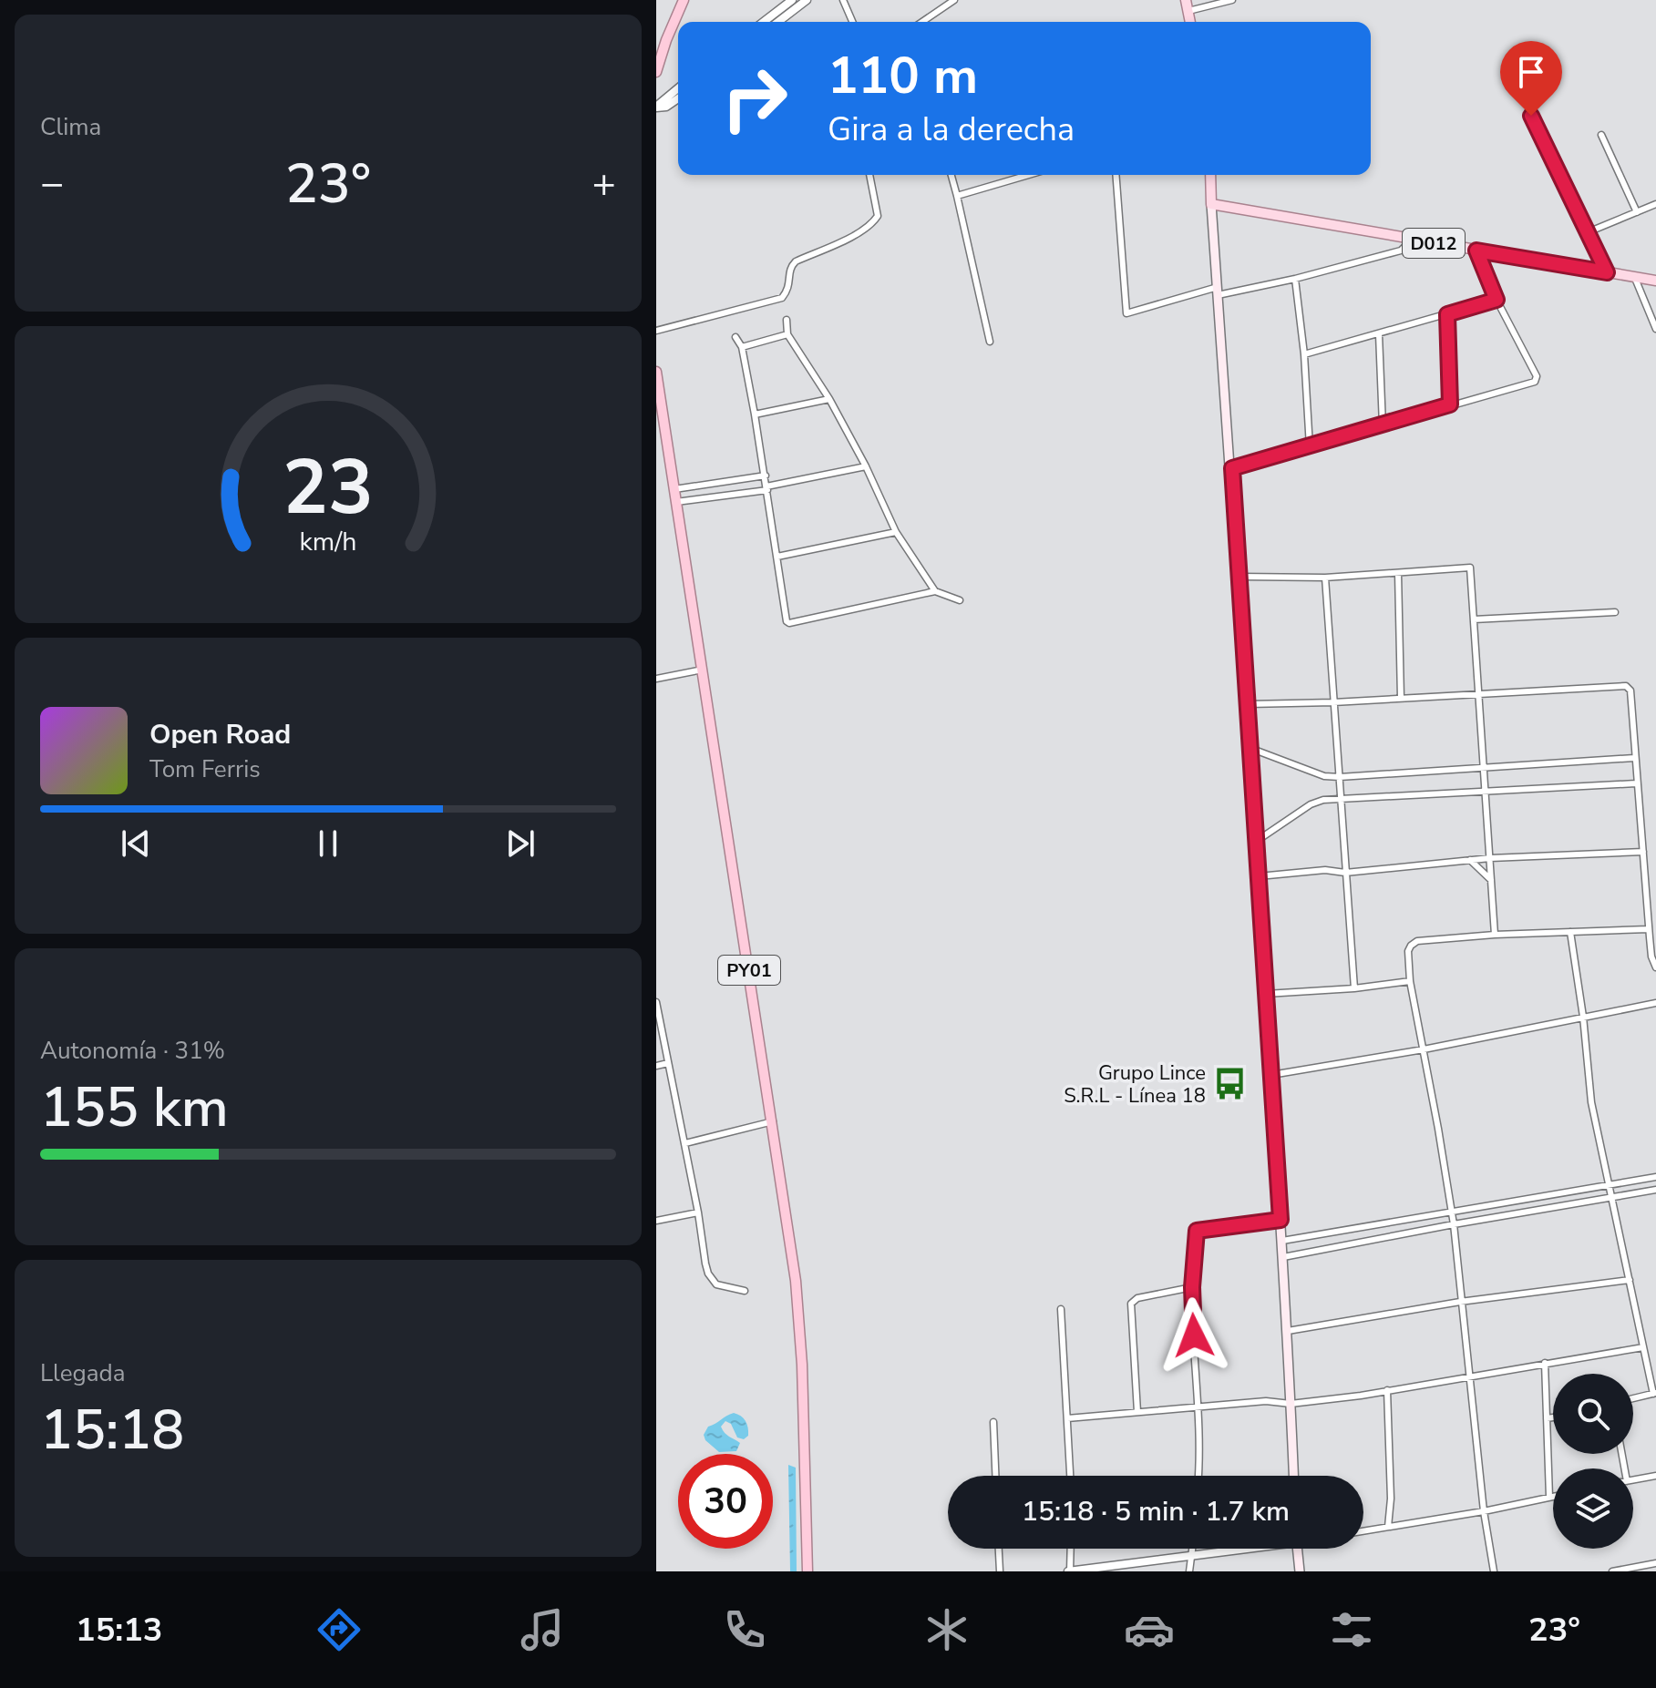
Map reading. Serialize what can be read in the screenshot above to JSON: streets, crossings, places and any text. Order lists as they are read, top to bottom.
{
  "streets": {
    "highway": ["PY01"],
    "main road": ["D012"]
  },
  "places": {
    "bus stop": ["Grupo Lince S.R.L - Línea 18"]
  },
  "page": {
    "tile": [
      "Clima",
      ["Autonomía · 31%", "155 km"],
      ["Llegada", "15:18"]
    ],
    "turn": ["110 m", "Gira a la derecha"],
    "heat": ["−", "23°", "+"],
    "song": ["Open Road", "Tom Ferris"],
    "limit": "30",
    "trip": "15:18 · 5 min · 1.7 km",
    "tabs": ["15:13", "23°"],
    "gauge": ["23", "km/h"]
  }
}
